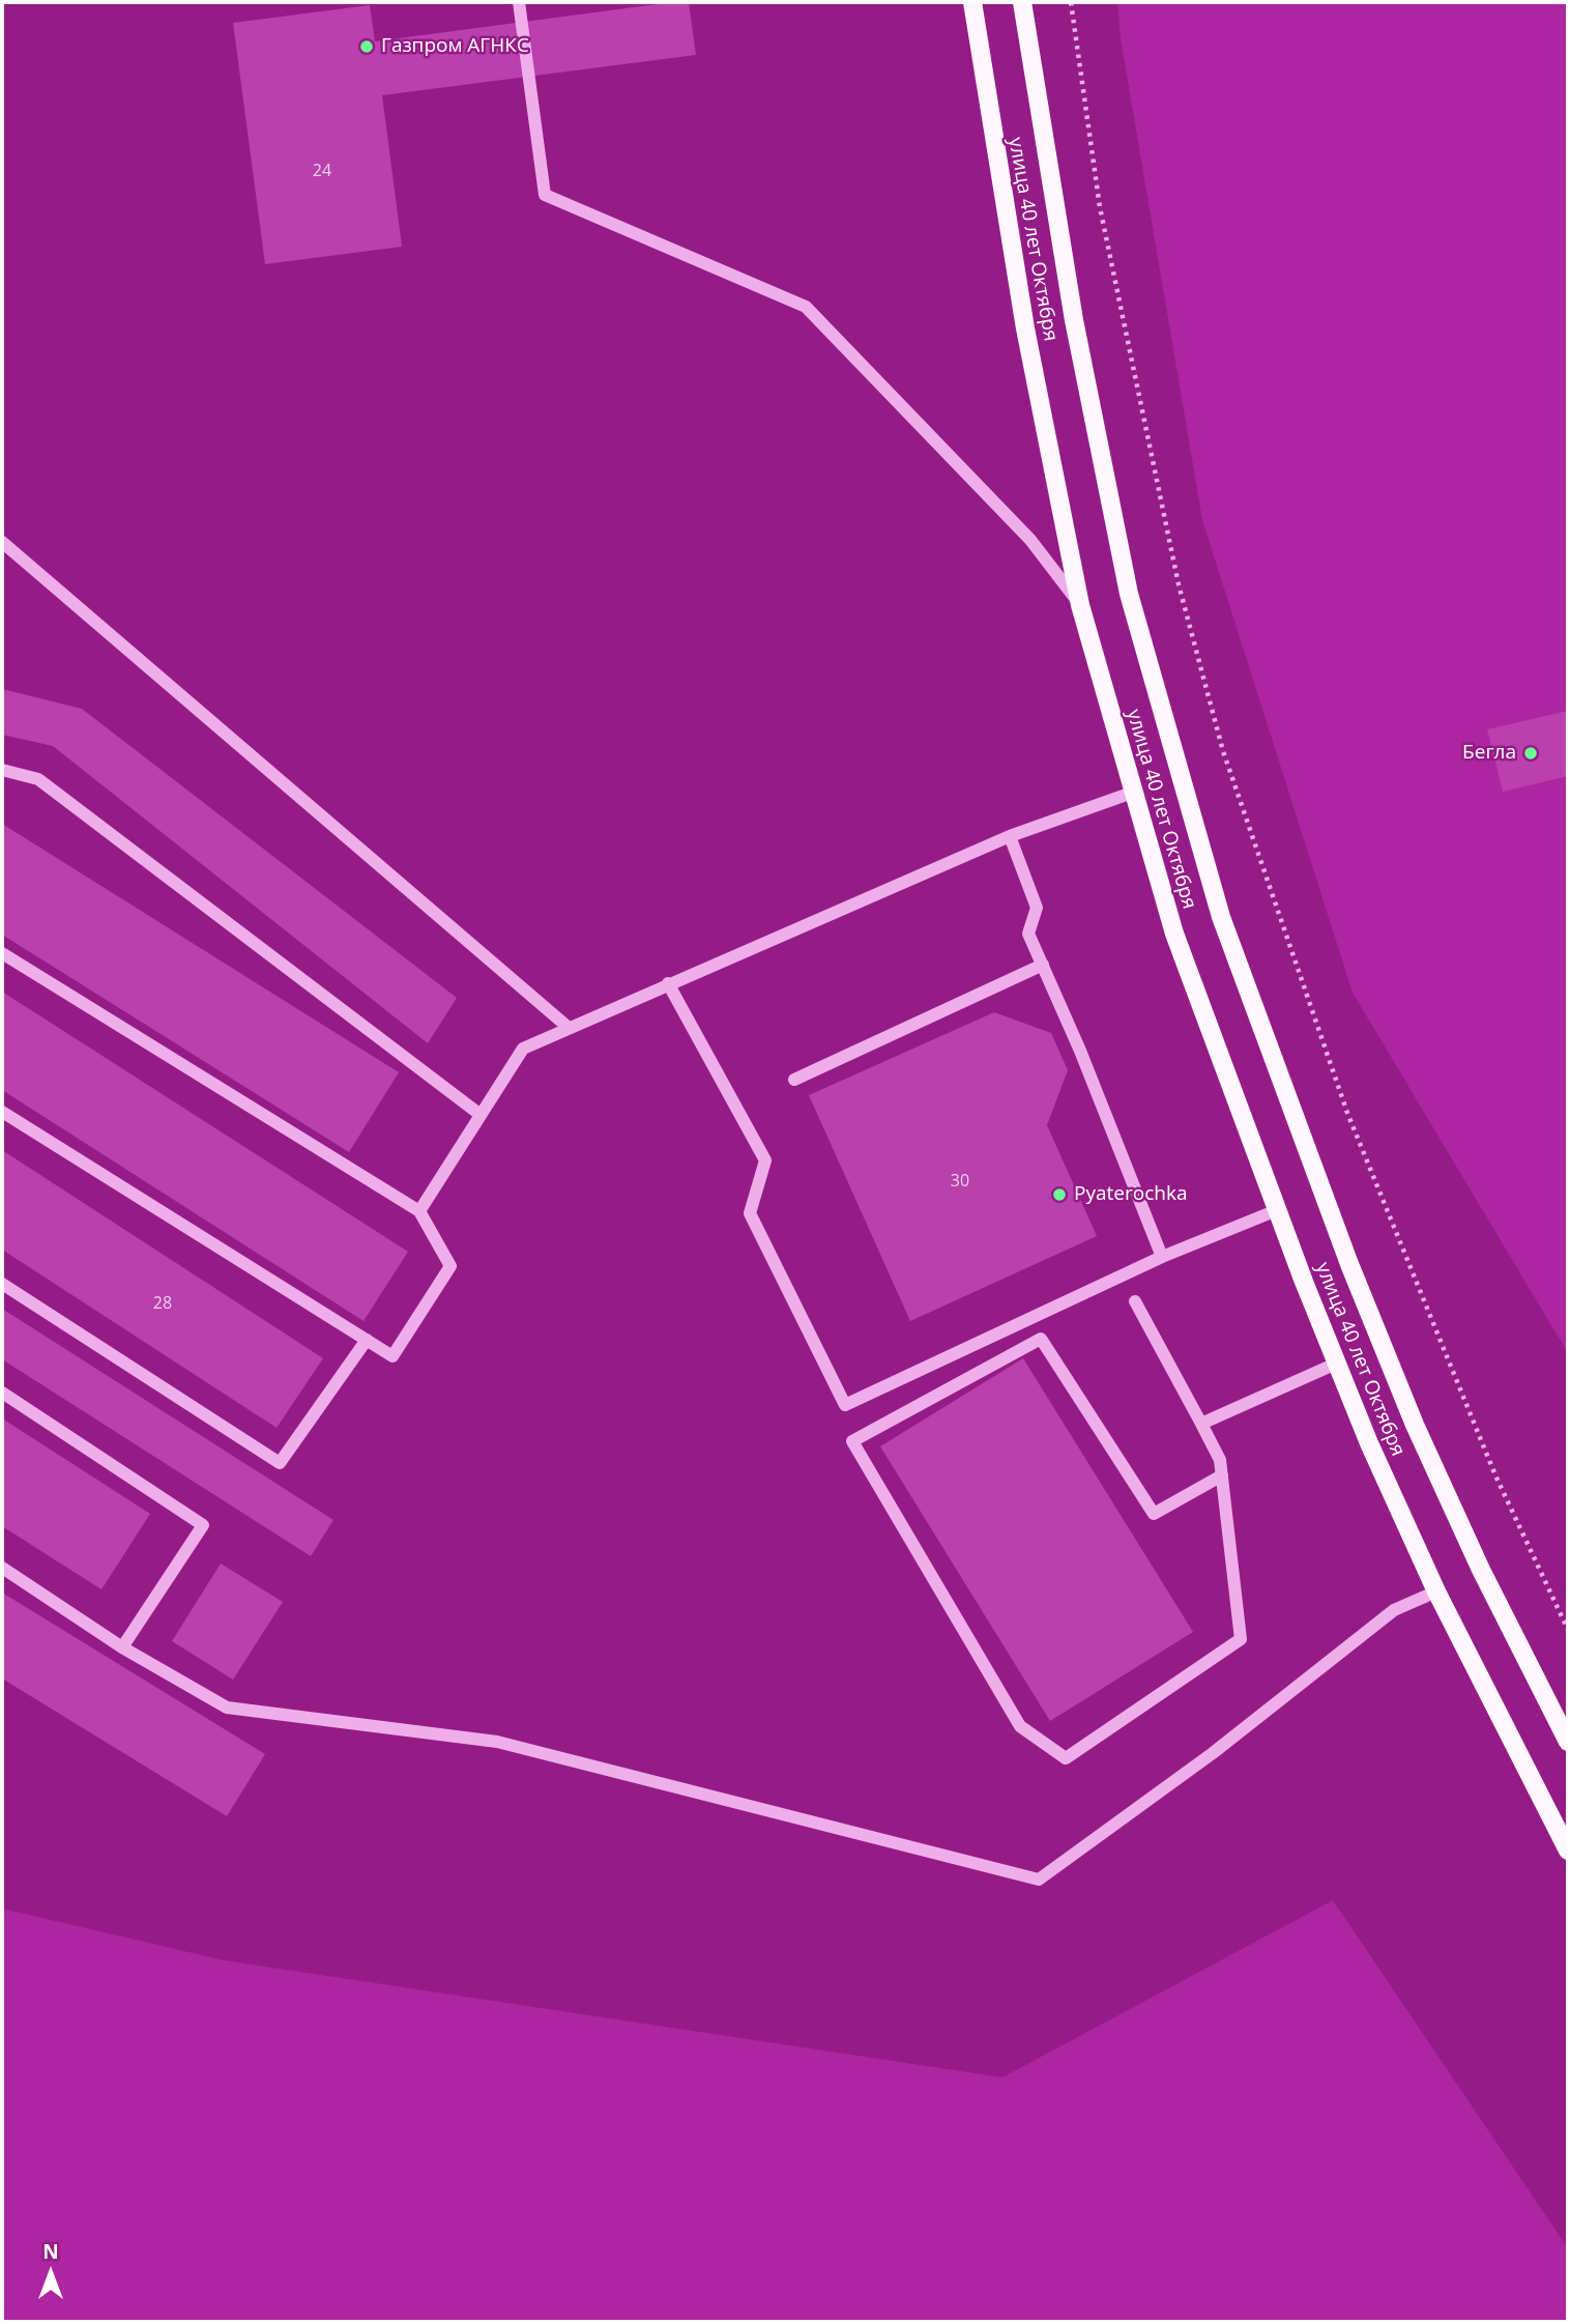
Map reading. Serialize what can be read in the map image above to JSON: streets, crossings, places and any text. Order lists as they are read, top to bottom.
{
  "streets": {
    "main road": ["улица 40 лет Октября"]
  },
  "places": ["Газпром АГНКС", "Бегла", "Pyaterochka"],
  "house_numbers": ["24", "30", "28"],
  "north": "top"
}
